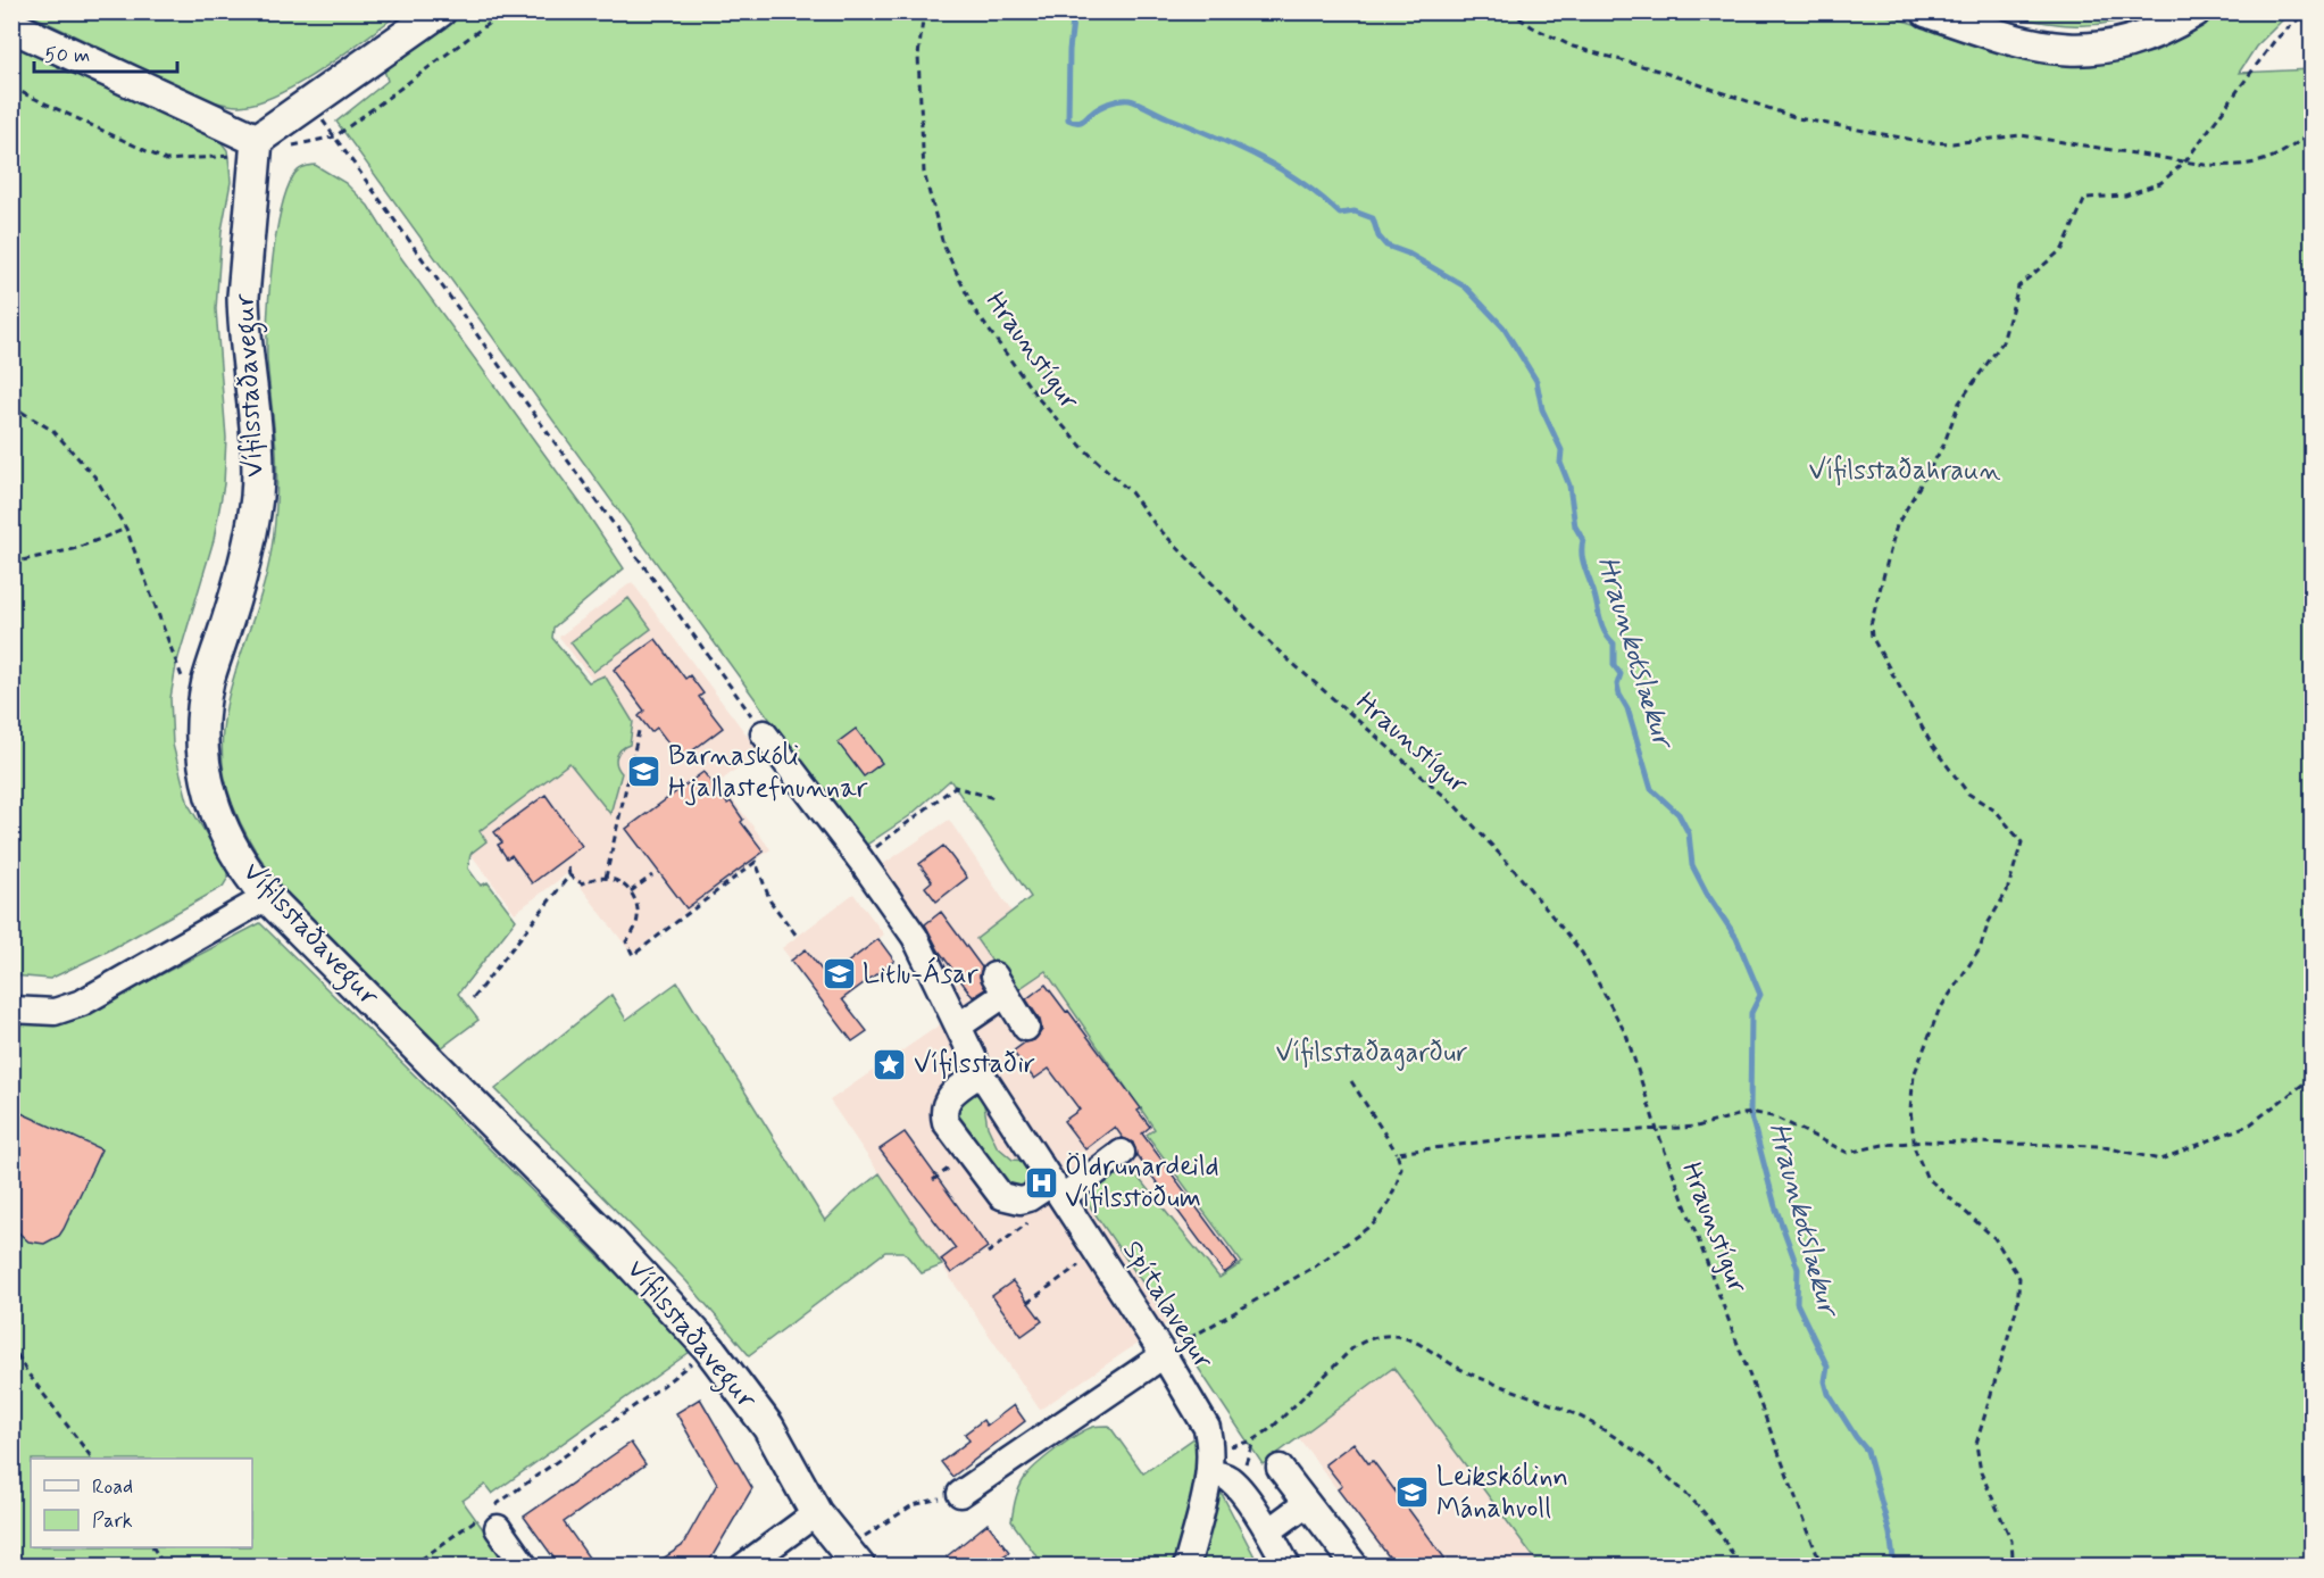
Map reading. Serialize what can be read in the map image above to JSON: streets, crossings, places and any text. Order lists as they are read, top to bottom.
{
  "streets": {
    "main road": ["Vífilsstaðavegur"],
    "street": ["Spítalavegur"],
    "path": ["Hraunstígur"]
  },
  "water": ["Hraunkotslækur"],
  "parks": ["Vífilsstaðahraun", "Vífilsstaðagarður"],
  "places": {
    "school or university": ["Barnaskóli Hjallastefnunnar", "Litlu-Ásar", "Leikskólinn Mánahvoll"],
    "place": ["Vífilsstaðir"],
    "hospital": ["Öldrunardeild Vífilsstöðum"]
  },
  "legend": ["Road", "Park"],
  "scale_bar": "50 m"
}
